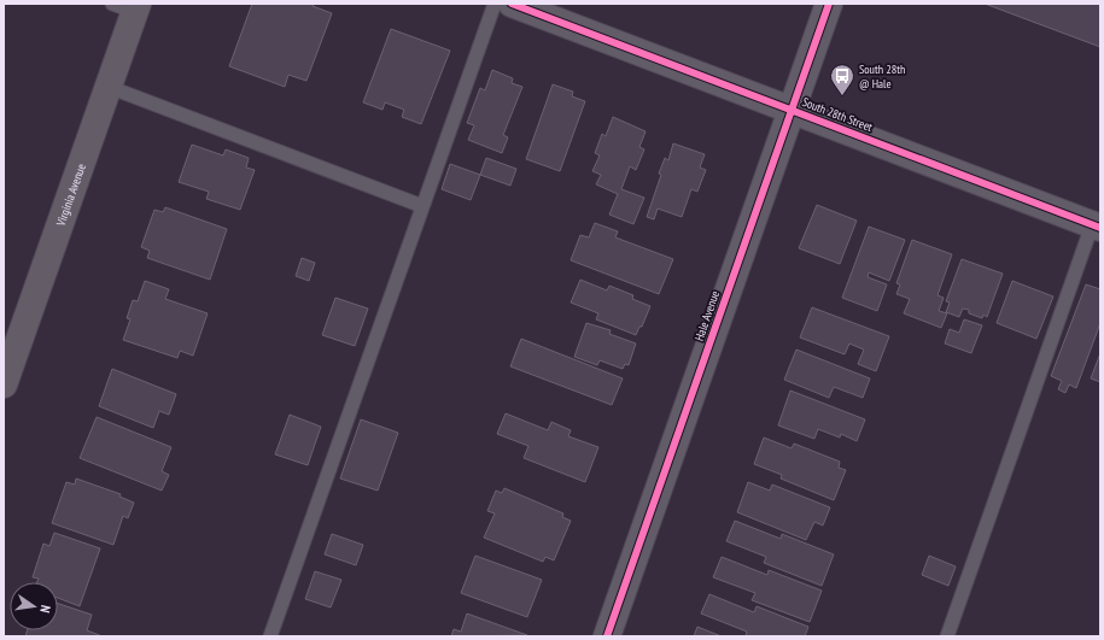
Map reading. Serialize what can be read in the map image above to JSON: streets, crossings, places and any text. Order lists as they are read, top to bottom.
{
  "streets": {
    "main road": ["Virginia Avenue"],
    "street": ["South 28th Street", "Hale Avenue"]
  },
  "crossings": [
    ["South 28th Street", "Hale Avenue"]
  ],
  "places": {
    "bus stop": ["South 28th @ Hale"]
  },
  "north": "right"
}
